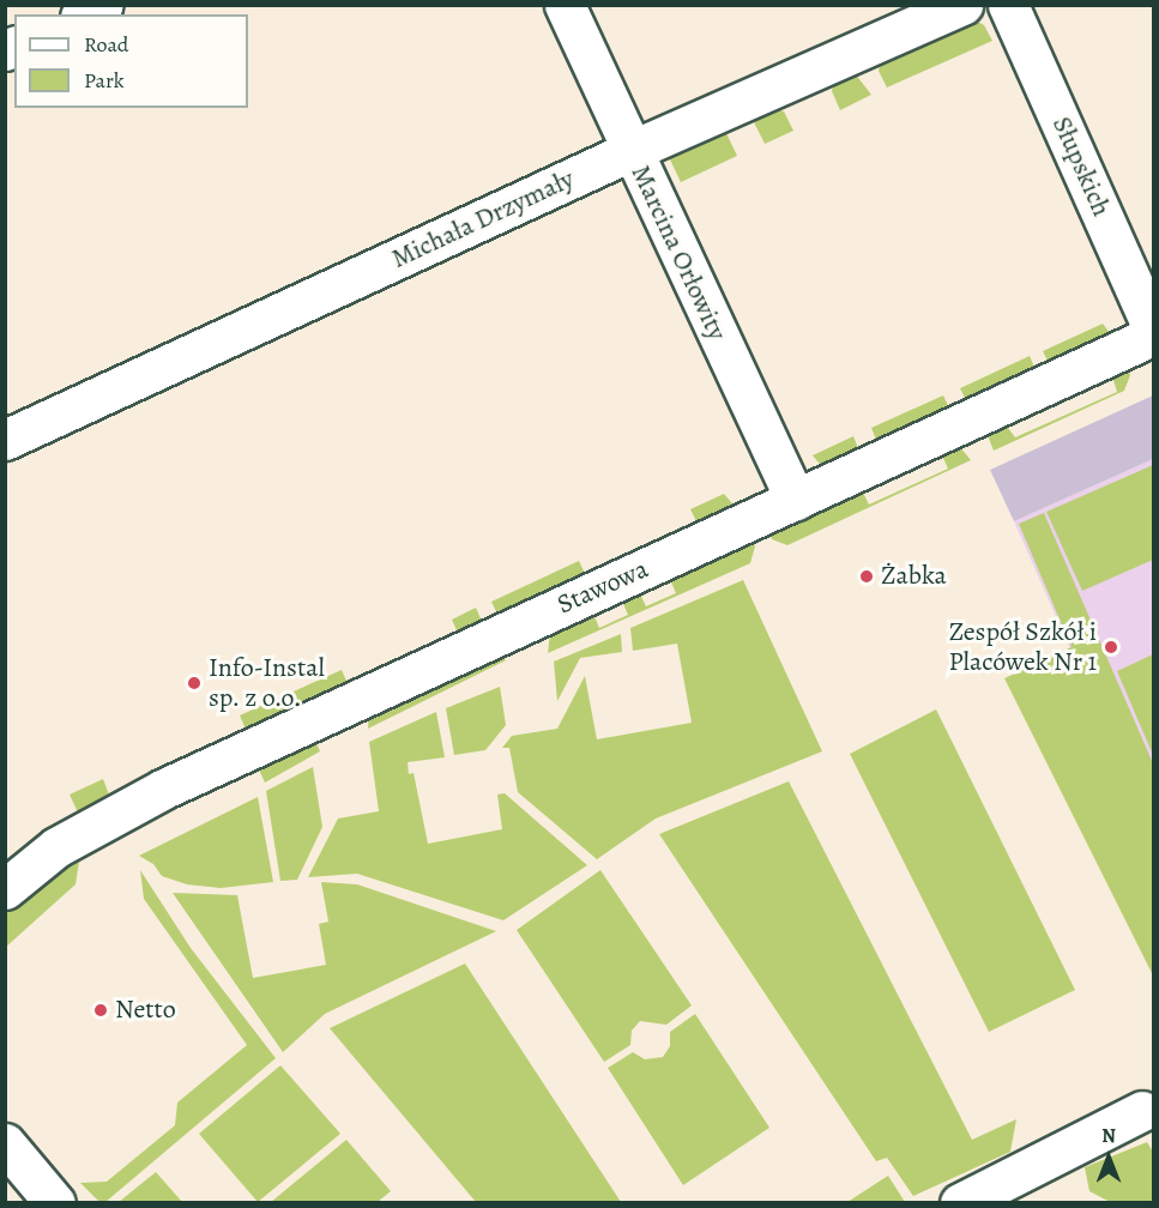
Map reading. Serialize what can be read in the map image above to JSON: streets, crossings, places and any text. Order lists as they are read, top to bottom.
{
  "streets": {
    "street": [
      "Słupskich",
      "Michała Drzymały",
      "Marcina Orłowity",
      "Stawowa"
    ]
  },
  "crossings": [
    ["Michała Drzymały", "Marcina Orłowity"],
    ["Marcina Orłowity", "Stawowa"]
  ],
  "places": [
    "Żabka",
    "Zespół Szkół i Placówek Nr 1",
    "Info-Instal sp. z o.o.",
    "Netto"
  ],
  "legend": ["Road", "Park"],
  "north": "top"
}
